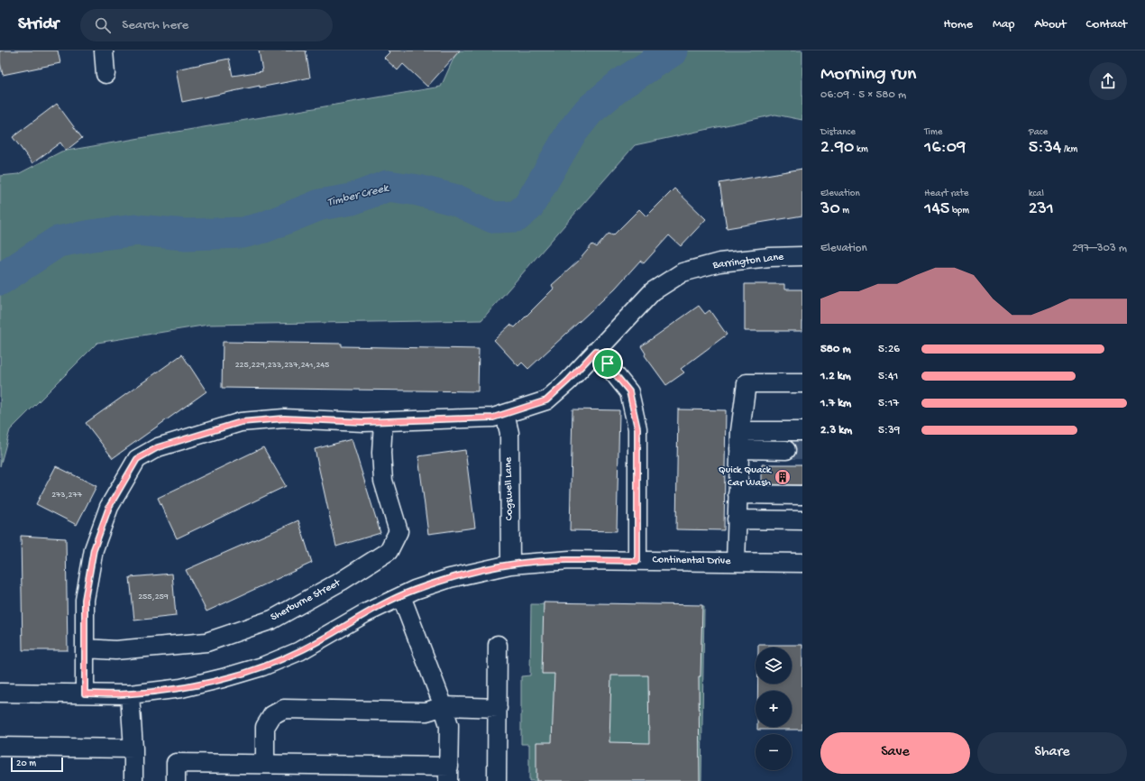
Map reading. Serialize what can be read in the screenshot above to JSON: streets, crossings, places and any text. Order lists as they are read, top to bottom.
{
  "streets": {
    "street": [
      "Barrington Lane",
      "Cogswell Lane",
      "Continental Drive",
      "Sherburne Street"
    ]
  },
  "crossings": [
    ["Barrington Lane", "Cogswell Lane"],
    ["Barrington Lane", "Continental Drive"],
    ["Barrington Lane", "Sherburne Street"],
    ["Cogswell Lane", "Continental Drive"]
  ],
  "water": ["Timber Creek"],
  "places": {
    "building": ["Quick Quack Car Wash"]
  },
  "house_numbers": ["225,229,233,237,241,245", "273,277", "255,259"],
  "scale_bar": "20 m",
  "page": {
    "header": "Stridr",
    "search": "Search here",
    "nav": [
      "Home",
      "Map",
      "About",
      "Contact"
    ],
    "heading": ["Morning run", "06:09 · 5 × 580 m"],
    "stats": [
      ["Distance", "2.90 km"],
      ["Time", "16:09"],
      ["Pace", "5:34 /km"],
      ["Elevation", "30 m"],
      ["Heart rate", "145 bpm"],
      ["kcal", "231"]
    ],
    "chart": ["Elevation", "297–303 m"],
    "list": [
      {
        "name": "580 m",
        "note": "5:26"
      },
      {
        "name": "1.2 km",
        "note": "5:41"
      },
      {
        "name": "1.7 km",
        "note": "5:17"
      },
      {
        "name": "2.3 km",
        "note": "5:39"
      }
    ],
    "map_buttons": ["+", "−"],
    "buttons": ["Save", "Share"],
    "scale": "20 m"
  }
}
